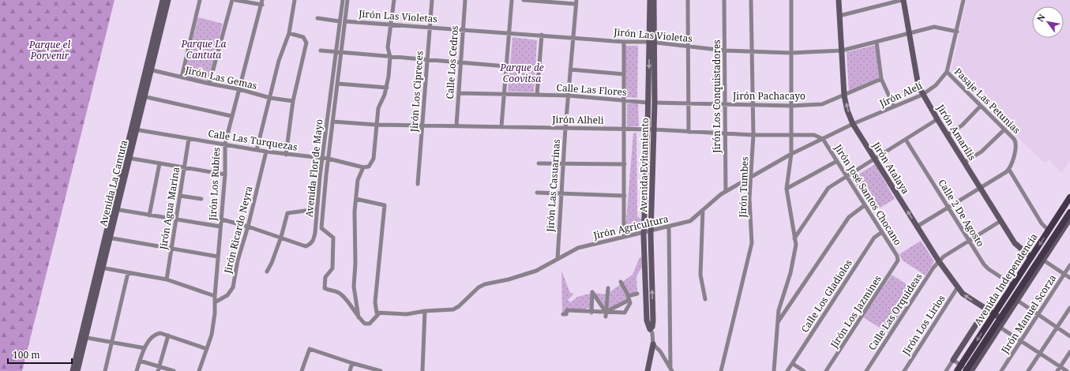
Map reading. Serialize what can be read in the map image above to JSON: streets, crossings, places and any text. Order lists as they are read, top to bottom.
{
  "streets": {
    "main road": ["Avenida Independencia"],
    "street": [
      "Jirón Las Violetas",
      "Calle Los Cedros",
      "Jirón Las Gemas",
      "Calle Las Flores",
      "Jirón Los Cipreces",
      "Jirón Alelí",
      "Jirón Los Conquistadores",
      "Jirón Pachacayo",
      "Pasaje Las Petunias",
      "Jirón Alheli",
      "Jirón Amarilis",
      "Calle Las Turquezas",
      "Avenida Evitamiento",
      "Avenida Flor de Mayo",
      "Jirón Atalaya",
      "Avenida La Cantuta",
      "Jirón Los Rubíes",
      "Jirón Las Casuarinas",
      "Jirón Tumbes",
      "Jirón José Santos Chocano",
      "Jirón Agua Marina",
      "Calle 2 De Agosto",
      "Jirón Agricultura",
      "Jirón Ricardo Neyra",
      "Calle Los Gladiolos",
      "Jirón Los Jazmines",
      "Calle Las Orquideas",
      "Jirón Manuel Scorza",
      "Jirón Los Lirios"
    ]
  },
  "crossings": [
    ["Jirón Las Violetas", "Calle Los Cedros"],
    ["Jirón Las Violetas", "Jirón Los Cipreces"],
    ["Jirón Las Violetas", "Jirón Alelí"],
    ["Jirón Las Violetas", "Jirón Los Conquistadores"],
    ["Jirón Las Violetas", "Jirón Amarilis"],
    ["Jirón Las Violetas", "Avenida Evitamiento"],
    ["Jirón Las Violetas", "Avenida Flor de Mayo"],
    ["Jirón Las Violetas", "Jirón Atalaya"],
    ["Jirón Las Violetas", "Jirón Las Casuarinas"],
    ["Jirón Las Violetas", "Jirón Tumbes"],
    ["Calle Los Cedros", "Calle Las Flores"],
    ["Calle Los Cedros", "Jirón Alheli"],
    ["Jirón Las Gemas", "Avenida La Cantuta"],
    ["Jirón Las Gemas", "Jirón Los Rubíes"],
    ["Calle Las Flores", "Avenida Evitamiento"],
    ["Calle Las Flores", "Jirón Las Casuarinas"],
    ["Jirón Los Cipreces", "Jirón Alheli"],
    ["Jirón Alelí", "Pasaje Las Petunias"],
    ["Jirón Alelí", "Jirón Alheli"],
    ["Jirón Alelí", "Jirón Amarilis"],
    ["Jirón Alelí", "Jirón Atalaya"],
    ["Jirón Alelí", "Jirón José Santos Chocano"],
    ["Jirón Alelí", "Jirón Agricultura"],
    ["Jirón Los Conquistadores", "Jirón Pachacayo"],
    ["Jirón Los Conquistadores", "Jirón Alheli"],
    ["Jirón Los Conquistadores", "Jirón Agricultura"],
    ["Jirón Pachacayo", "Avenida Evitamiento"],
    ["Jirón Pachacayo", "Jirón Atalaya"],
    ["Jirón Pachacayo", "Jirón Tumbes"],
    ["Jirón Alheli", "Avenida Evitamiento"],
    ["Jirón Alheli", "Avenida Flor de Mayo"],
    ["Jirón Alheli", "Jirón Las Casuarinas"],
    ["Jirón Alheli", "Jirón Tumbes"],
    ["Jirón Alheli", "Jirón José Santos Chocano"],
    ["Jirón Alheli", "Jirón Agricultura"],
    ["Jirón Amarilis", "Avenida Independencia"],
    ["Jirón Amarilis", "Calle Las Orquideas"],
    ["Calle Las Turquezas", "Avenida Flor de Mayo"],
    ["Calle Las Turquezas", "Avenida La Cantuta"],
    ["Calle Las Turquezas", "Jirón Los Rubíes"],
    ["Calle Las Turquezas", "Jirón Agua Marina"],
    ["Calle Las Turquezas", "Jirón Ricardo Neyra"],
    ["Avenida Evitamiento", "Jirón Agricultura"],
    ["Avenida Flor de Mayo", "Jirón Los Rubíes"],
    ["Avenida Flor de Mayo", "Jirón Ricardo Neyra"],
    ["Jirón Atalaya", "Avenida Independencia"],
    ["Jirón Atalaya", "Calle Las Orquideas"],
    ["Jirón Atalaya", "Jirón Los Lirios"],
    ["Jirón Los Rubíes", "Jirón Ricardo Neyra"],
    ["Jirón Las Casuarinas", "Jirón Agricultura"],
    ["Jirón Tumbes", "Jirón Agricultura"],
    ["Jirón José Santos Chocano", "Jirón Agricultura"],
    ["Jirón José Santos Chocano", "Calle Los Gladiolos"],
    ["Jirón José Santos Chocano", "Jirón Los Jazmines"],
    ["Calle 2 De Agosto", "Avenida Independencia"],
    ["Calle 2 De Agosto", "Calle Las Orquideas"]
  ],
  "one_way": ["Jirón Atalaya"],
  "parks": ["Parque La Cantuta", "Parque el Porvenir", "Parque de Coovitsa"],
  "scale_bar": "100 m",
  "north": "top left"
}
